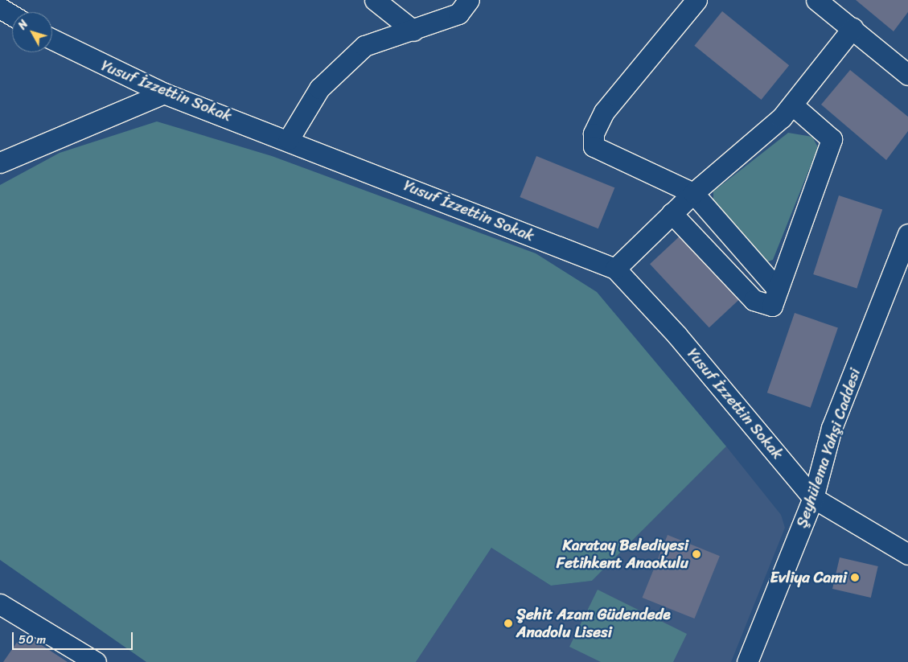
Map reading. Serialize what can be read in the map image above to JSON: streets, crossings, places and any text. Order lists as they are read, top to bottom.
{
  "streets": {
    "street": ["Yusuf İzzettin Sokak", "Şeyhülema Yahşi Caddesi"]
  },
  "crossings": [
    ["Yusuf İzzettin Sokak", "Şeyhülema Yahşi Caddesi"]
  ],
  "places": ["Karatay Belediyesi Fetihkent Anaokulu", "Evliya Cami", "Şehit Azam Güdendede Anadolu Lisesi"],
  "scale_bar": "50 m",
  "north": "top left"
}
